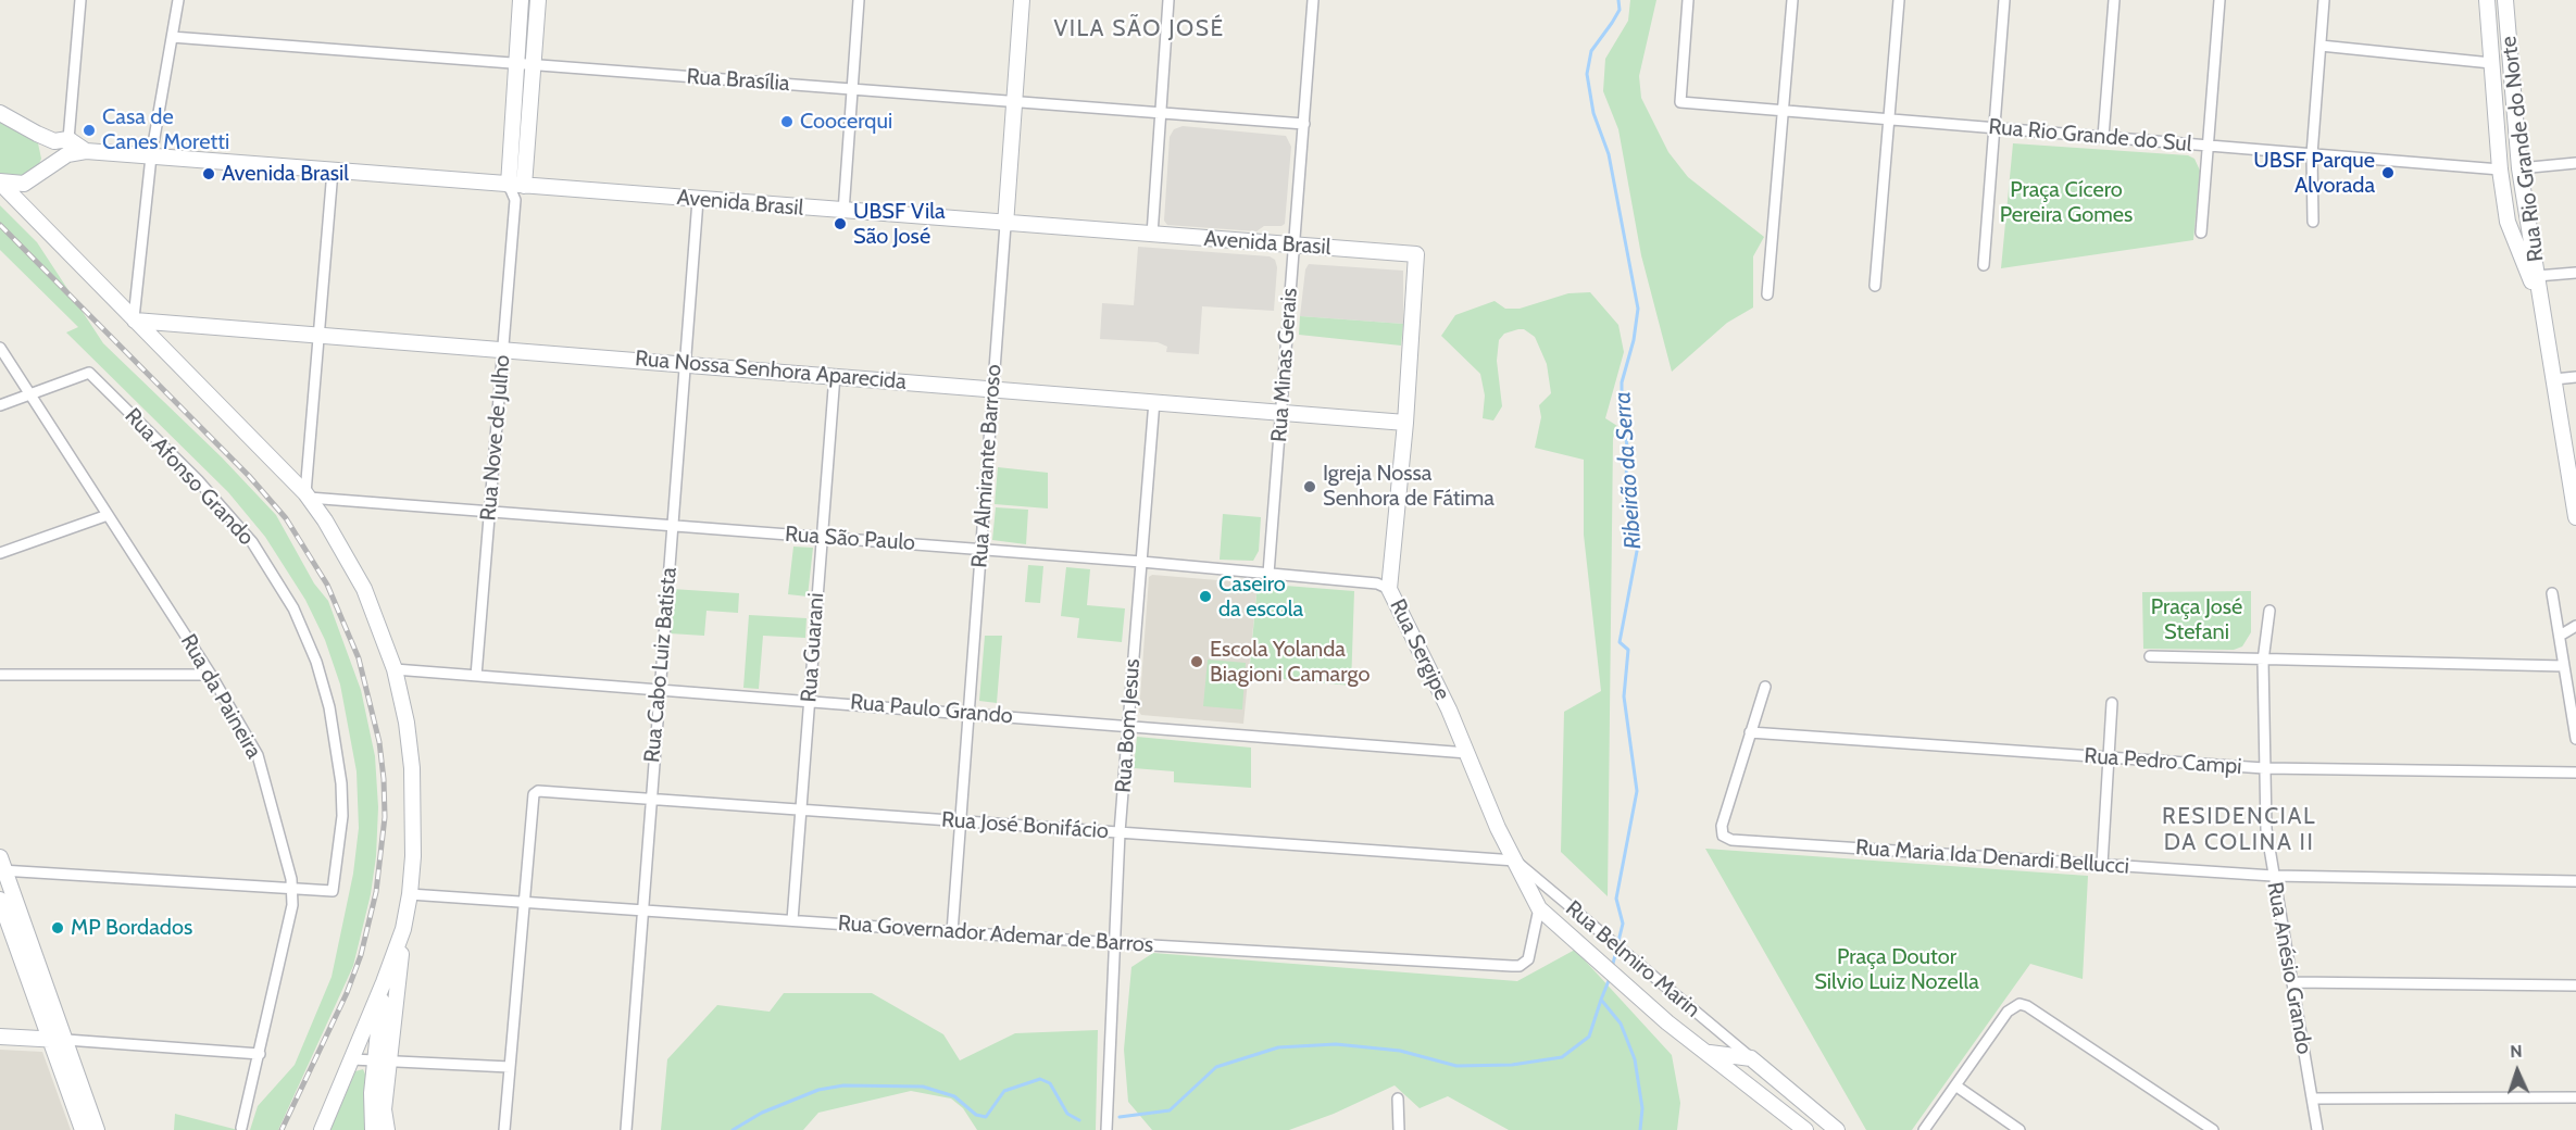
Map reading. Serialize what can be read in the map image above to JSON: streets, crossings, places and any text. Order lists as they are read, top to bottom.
{
  "streets": {
    "street": [
      "Rua Brasília",
      "Rua Rio Grande do Sul",
      "Rua Rio Grande do Norte",
      "Avenida Brasil",
      "Rua Minas Gerais",
      "Rua Nossa Senhora Aparecida",
      "Rua Nove de Julho",
      "Rua Almirante Barroso",
      "Rua Afonso Grando",
      "Rua São Paulo",
      "Rua Guarani",
      "Rua Sergipe",
      "Rua Cabo Luiz Batista",
      "Rua da Paineira",
      "Rua Paulo Grando",
      "Rua Bom Jesus",
      "Rua Pedro Campi",
      "Rua José Bonifácio",
      "Rua Maria Ida Denardi Bellucci",
      "Rua Governador Ademar de Barros",
      "Rua Belmiro Marin",
      "Rua Anésio Grando"
    ]
  },
  "crossings": [
    ["Rua Brasília", "Rua Minas Gerais"],
    ["Rua Brasília", "Rua Almirante Barroso"],
    ["Rua Rio Grande do Sul", "Rua Rio Grande do Norte"],
    ["Avenida Brasil", "Rua Minas Gerais"],
    ["Avenida Brasil", "Rua Nove de Julho"],
    ["Avenida Brasil", "Rua Almirante Barroso"],
    ["Avenida Brasil", "Rua Sergipe"],
    ["Avenida Brasil", "Rua Cabo Luiz Batista"],
    ["Rua Minas Gerais", "Rua Nossa Senhora Aparecida"],
    ["Rua Minas Gerais", "Rua São Paulo"],
    ["Rua Nossa Senhora Aparecida", "Rua Nove de Julho"],
    ["Rua Nossa Senhora Aparecida", "Rua Almirante Barroso"],
    ["Rua Nossa Senhora Aparecida", "Rua Guarani"],
    ["Rua Nossa Senhora Aparecida", "Rua Sergipe"],
    ["Rua Nossa Senhora Aparecida", "Rua Cabo Luiz Batista"],
    ["Rua Nossa Senhora Aparecida", "Rua Bom Jesus"],
    ["Rua Nove de Julho", "Rua São Paulo"],
    ["Rua Nove de Julho", "Rua Paulo Grando"],
    ["Rua Almirante Barroso", "Rua São Paulo"],
    ["Rua Almirante Barroso", "Rua Paulo Grando"],
    ["Rua Almirante Barroso", "Rua José Bonifácio"],
    ["Rua Almirante Barroso", "Rua Governador Ademar de Barros"],
    ["Rua Afonso Grando", "Rua da Paineira"],
    ["Rua São Paulo", "Rua Guarani"],
    ["Rua São Paulo", "Rua Sergipe"],
    ["Rua São Paulo", "Rua Cabo Luiz Batista"],
    ["Rua São Paulo", "Rua Bom Jesus"],
    ["Rua Guarani", "Rua Paulo Grando"],
    ["Rua Guarani", "Rua José Bonifácio"],
    ["Rua Guarani", "Rua Governador Ademar de Barros"],
    ["Rua Sergipe", "Rua Paulo Grando"],
    ["Rua Sergipe", "Rua José Bonifácio"],
    ["Rua Sergipe", "Rua Governador Ademar de Barros"],
    ["Rua Sergipe", "Rua Belmiro Marin"],
    ["Rua Cabo Luiz Batista", "Rua Paulo Grando"],
    ["Rua Cabo Luiz Batista", "Rua José Bonifácio"],
    ["Rua Cabo Luiz Batista", "Rua Governador Ademar de Barros"],
    ["Rua Paulo Grando", "Rua Bom Jesus"],
    ["Rua Bom Jesus", "Rua José Bonifácio"],
    ["Rua Bom Jesus", "Rua Governador Ademar de Barros"],
    ["Rua Pedro Campi", "Rua Maria Ida Denardi Bellucci"],
    ["Rua Pedro Campi", "Rua Anésio Grando"],
    ["Rua José Bonifácio", "Rua Governador Ademar de Barros"],
    ["Rua José Bonifácio", "Rua Belmiro Marin"],
    ["Rua Maria Ida Denardi Bellucci", "Rua Anésio Grando"]
  ],
  "districts": ["VILA SÃO JOSÉ", "RESIDENCIAL DA COLINA II"],
  "water": ["Ribeirão da Serra"],
  "parks": ["Praça Cícero Pereira Gomes", "Praça José Stefani", "Praça Doutor Silvio Luiz Nozella"],
  "places": [
    "Coocerqui",
    "Casa de Canes Moretti",
    "UBSF Parque Alvorada",
    "Avenida Brasil",
    "UBSF Vila São José",
    "Igreja Nossa Senhora de Fátima",
    "Caseiro da escola",
    "Escola Yolanda Biagioni Camargo",
    "MP Bordados"
  ],
  "north": "top"
}
